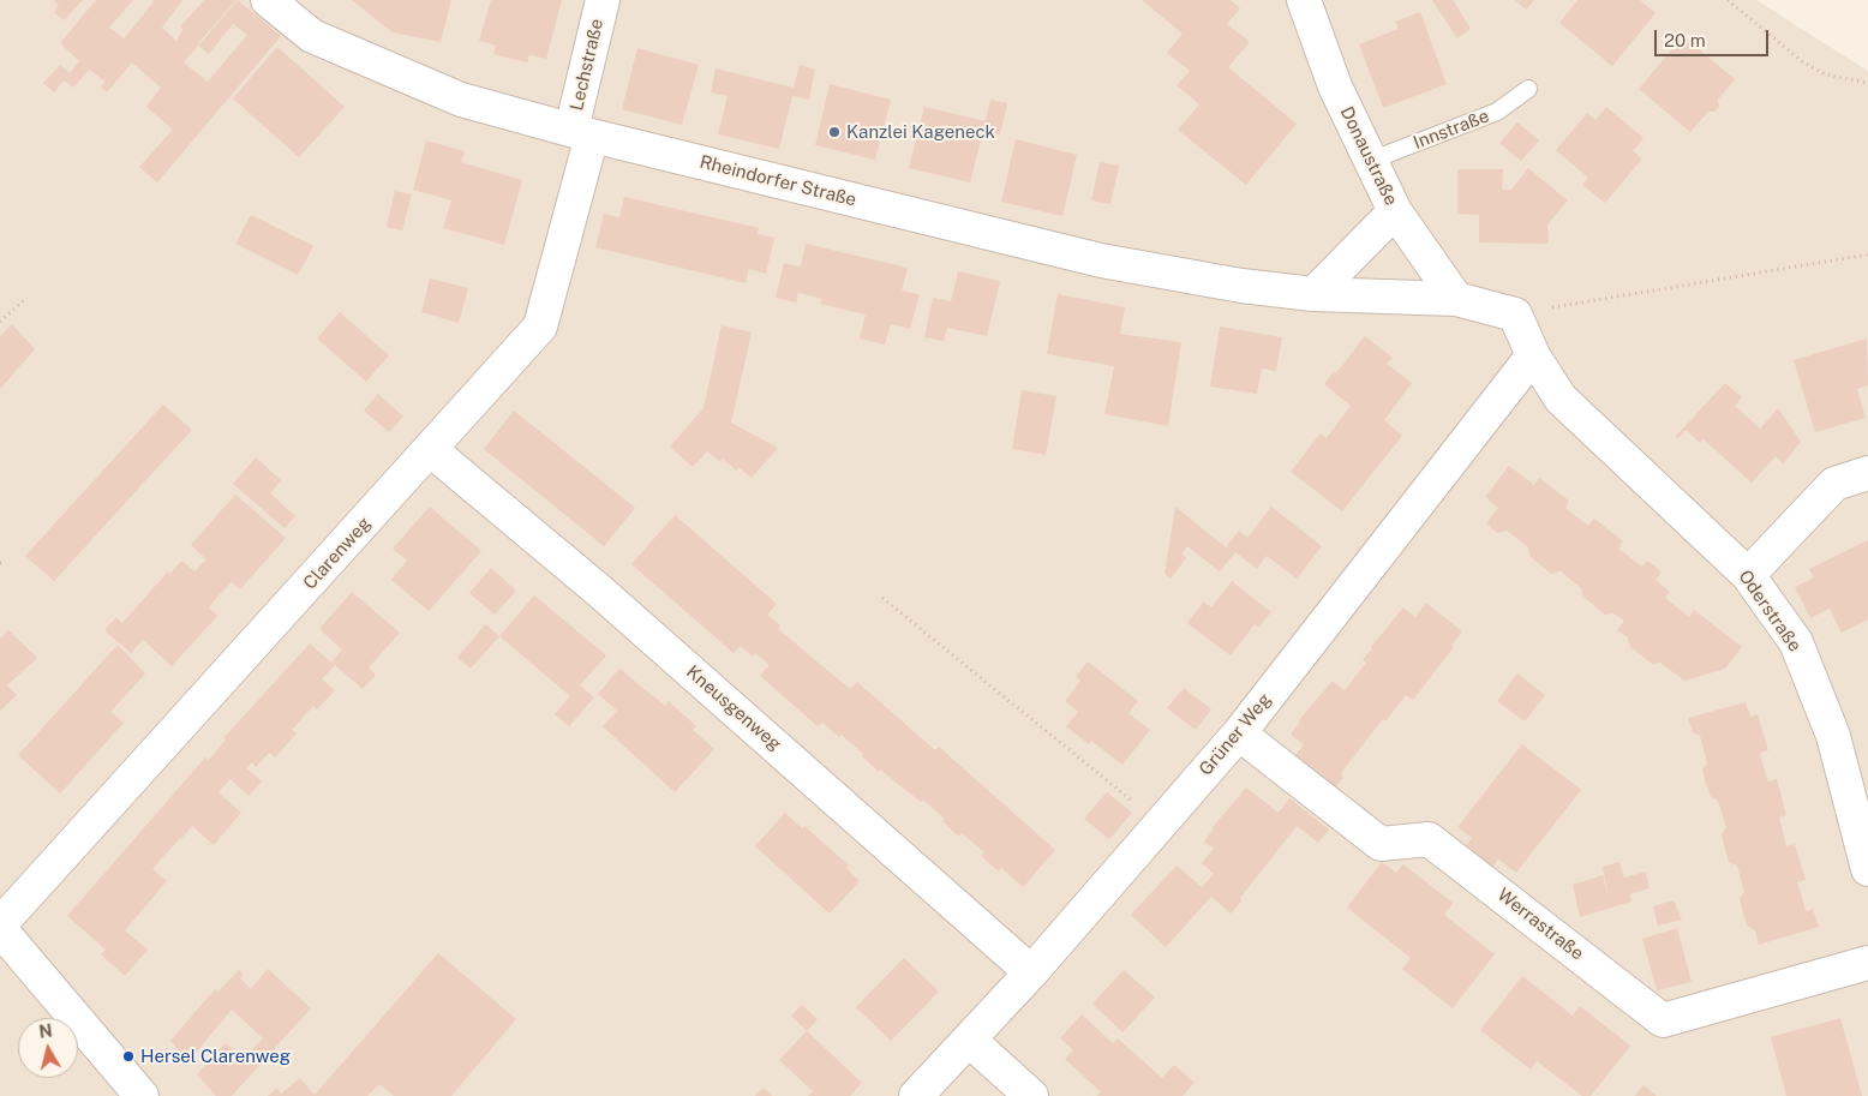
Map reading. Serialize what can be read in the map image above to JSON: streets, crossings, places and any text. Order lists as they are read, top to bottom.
{
  "streets": {
    "street": [
      "Lechstraße",
      "Donaustraße",
      "Rheindorfer Straße",
      "Clarenweg",
      "Oderstraße",
      "Kneusgenweg",
      "Grüner Weg",
      "Werrastraße"
    ],
    "lane": ["Innstraße"]
  },
  "crossings": [
    ["Lechstraße", "Rheindorfer Straße"],
    ["Lechstraße", "Clarenweg"],
    ["Innstraße", "Donaustraße"],
    ["Donaustraße", "Rheindorfer Straße"],
    ["Rheindorfer Straße", "Clarenweg"],
    ["Clarenweg", "Kneusgenweg"],
    ["Oderstraße", "Grüner Weg"],
    ["Kneusgenweg", "Grüner Weg"],
    ["Grüner Weg", "Werrastraße"]
  ],
  "places": ["Kanzlei Kageneck", "Hersel Clarenweg"],
  "scale_bar": "20 m",
  "north": "top"
}
